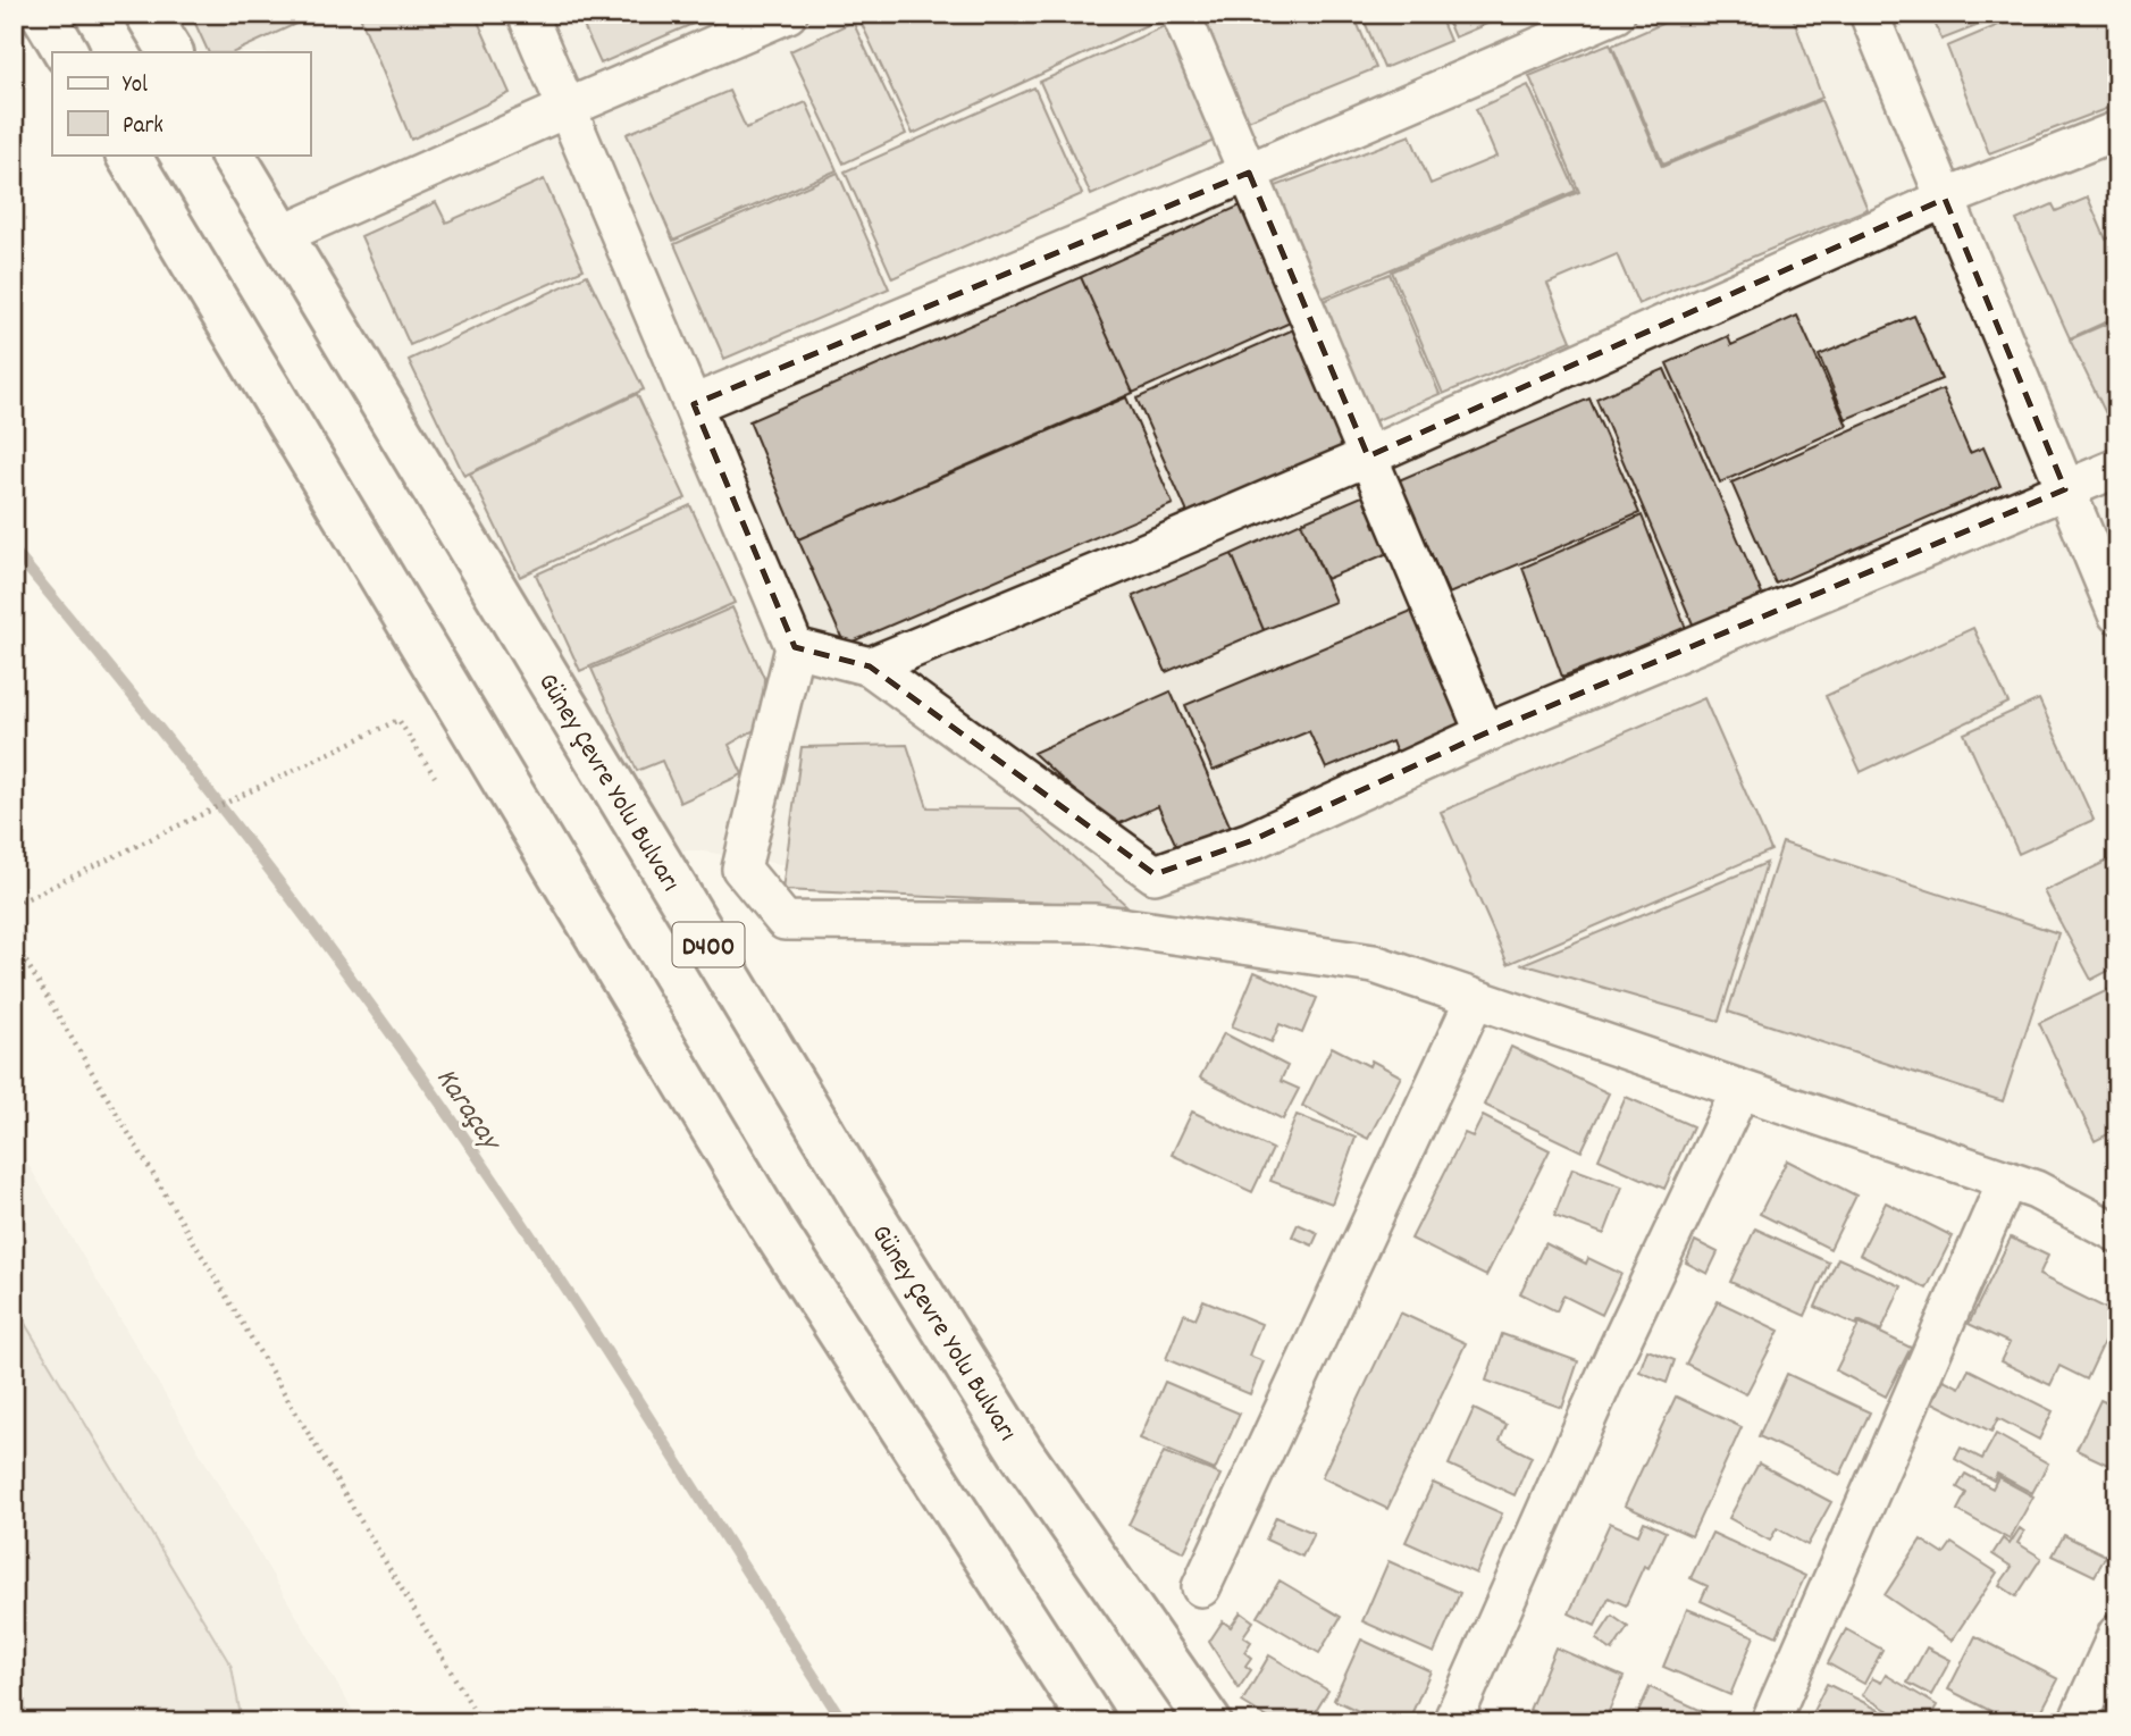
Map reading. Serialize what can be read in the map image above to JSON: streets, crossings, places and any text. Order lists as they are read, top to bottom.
{
  "streets": {
    "highway": ["Güney Çevre Yolu Bulvarı", "D400"]
  },
  "water": ["Karaçay"],
  "legend": ["Yol", "Park"]
}
